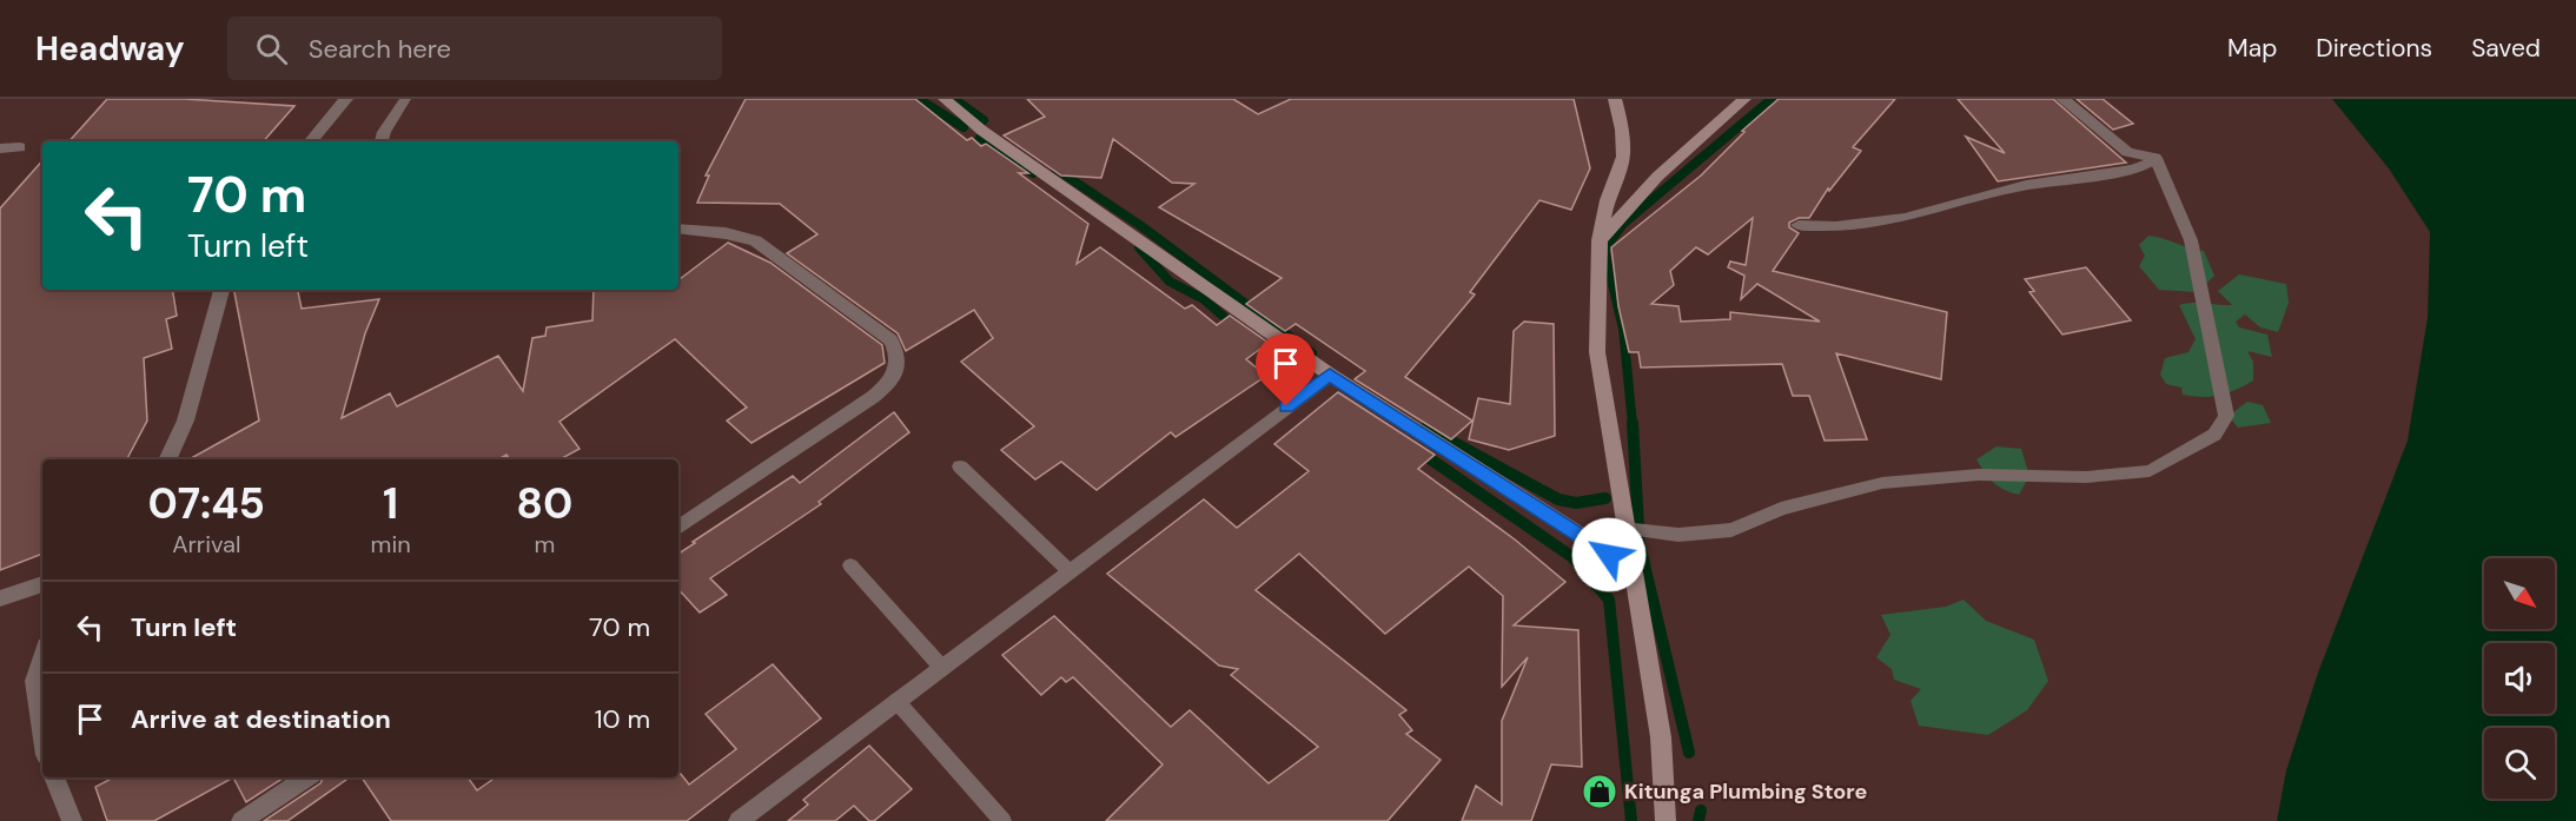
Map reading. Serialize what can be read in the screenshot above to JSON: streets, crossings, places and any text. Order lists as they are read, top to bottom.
{
  "places": {
    "shop": ["Kitunga Plumbing Store"]
  },
  "north": "bottom right",
  "page": {
    "header": "Headway",
    "search": "Search here",
    "nav": ["Map", "Directions", "Saved"],
    "turn": ["70 m", "Turn left"],
    "eta": [
      "07:45",
      "Arrival",
      "1",
      "min",
      "80",
      "m"
    ],
    "list": [
      {
        "name": "Turn left",
        "value": "70 m"
      },
      {
        "name": "Arrive at destination",
        "value": "10 m"
      }
    ]
  }
}
